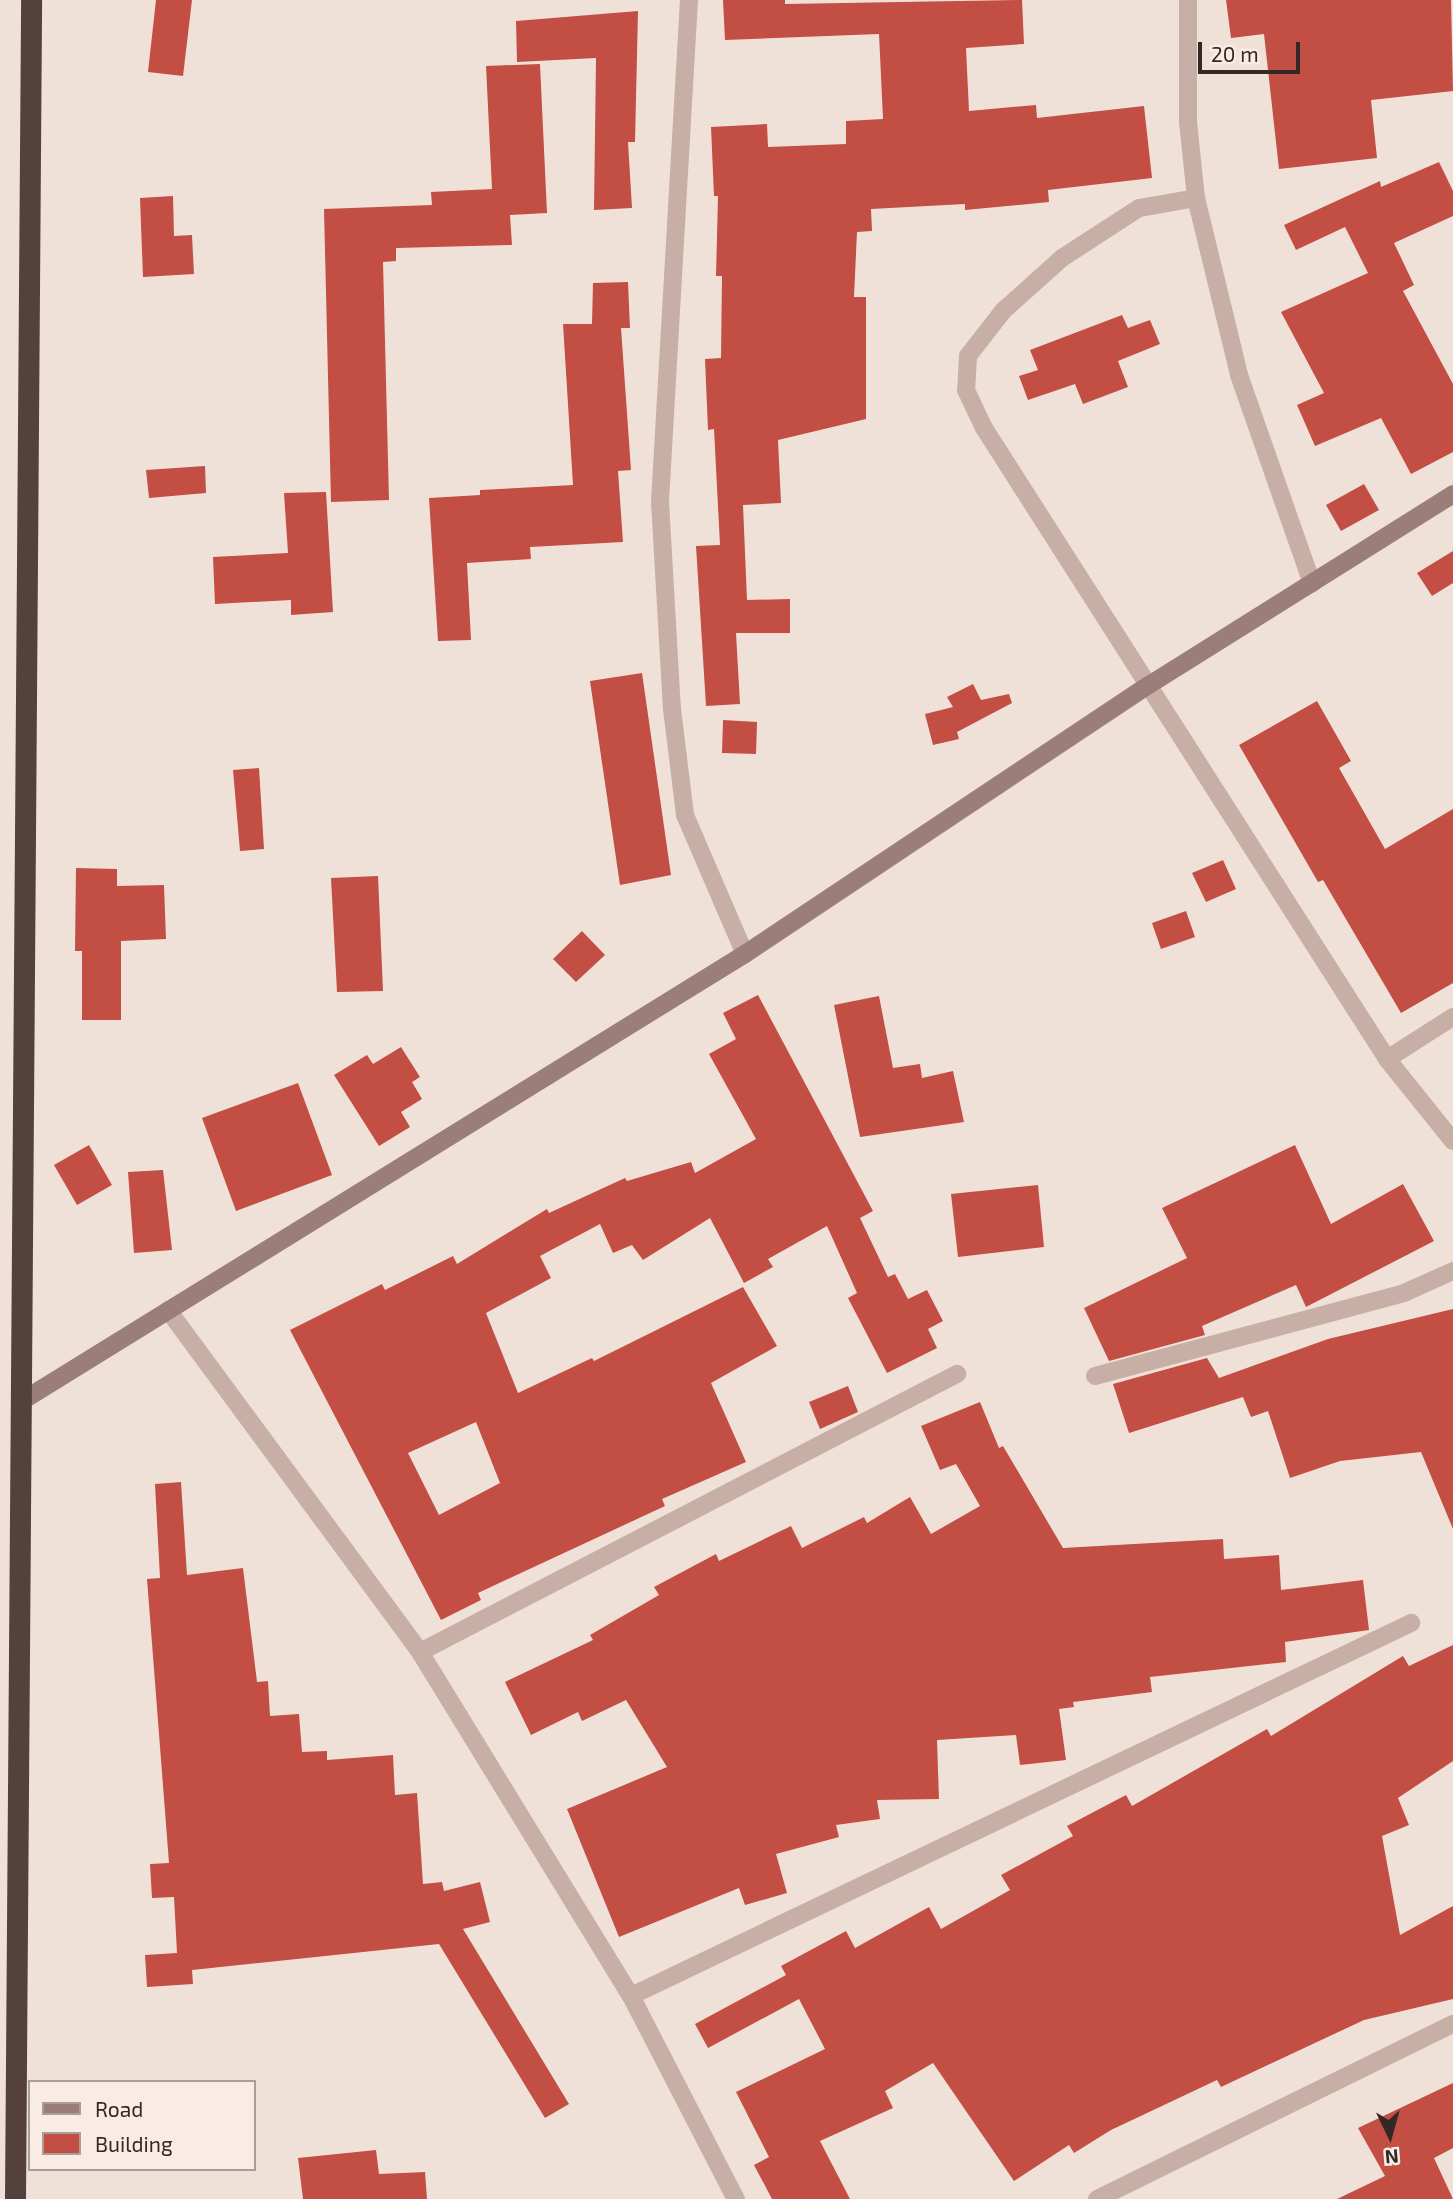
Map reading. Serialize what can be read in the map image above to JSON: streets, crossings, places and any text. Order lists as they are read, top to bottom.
{
  "legend": ["Road", "Building"],
  "scale_bar": "20 m",
  "north": "bottom"
}
